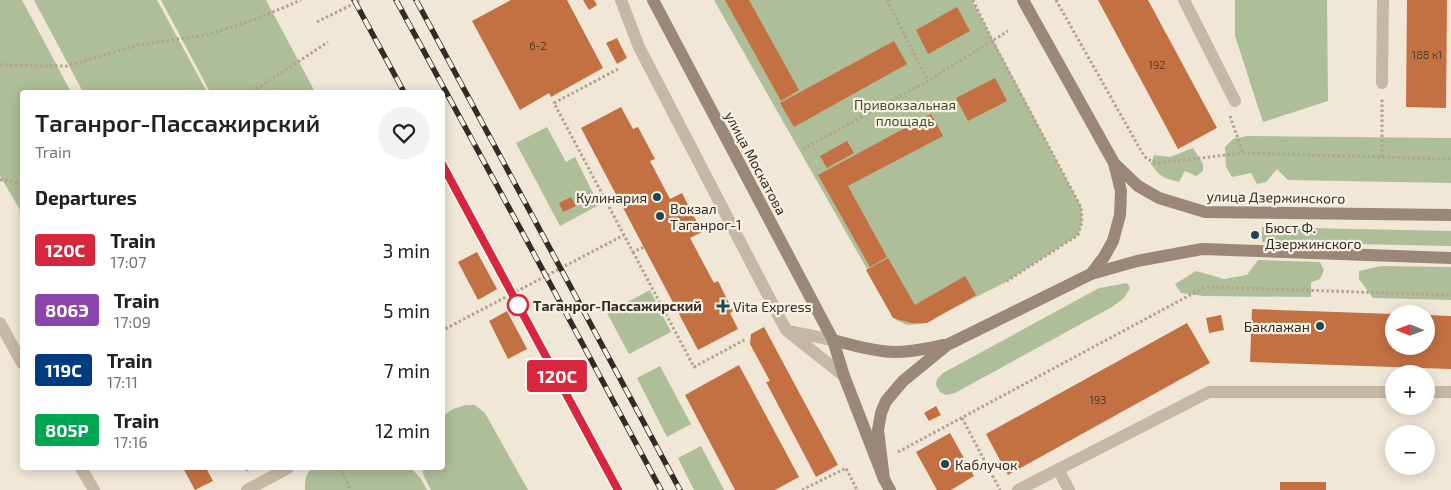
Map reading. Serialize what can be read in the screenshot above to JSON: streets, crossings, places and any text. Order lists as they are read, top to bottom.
{
  "streets": {
    "main road": ["улица Москатова", "улица Дзержинского"]
  },
  "parks": ["Привокзальная площадь"],
  "places": {
    "other": [
      "Кулинария",
      "Вокзал Таганрог-1",
      "Бюст Ф. Дзержинского",
      "Таганрог-Пассажирский",
      "Баклажан",
      "Каблучок"
    ],
    "health": ["Vita Express"]
  },
  "house_numbers": [
    "6-2",
    "188 к1",
    "192",
    "193"
  ],
  "north": "left",
  "page": {
    "on_map": "120С",
    "heading": [
      ["Таганрог-Пассажирский", "Train"],
      "Departures"
    ],
    "list": [
      {
        "mark": "120С",
        "name": "Train",
        "note": "17:07",
        "value": "3 min"
      },
      {
        "mark": "806Э",
        "name": "Train",
        "note": "17:09",
        "value": "5 min"
      },
      {
        "mark": "119С",
        "name": "Train",
        "note": "17:11",
        "value": "7 min"
      },
      {
        "mark": "805Р",
        "name": "Train",
        "note": "17:16",
        "value": "12 min"
      }
    ],
    "map_buttons": ["+", "−"]
  }
}
